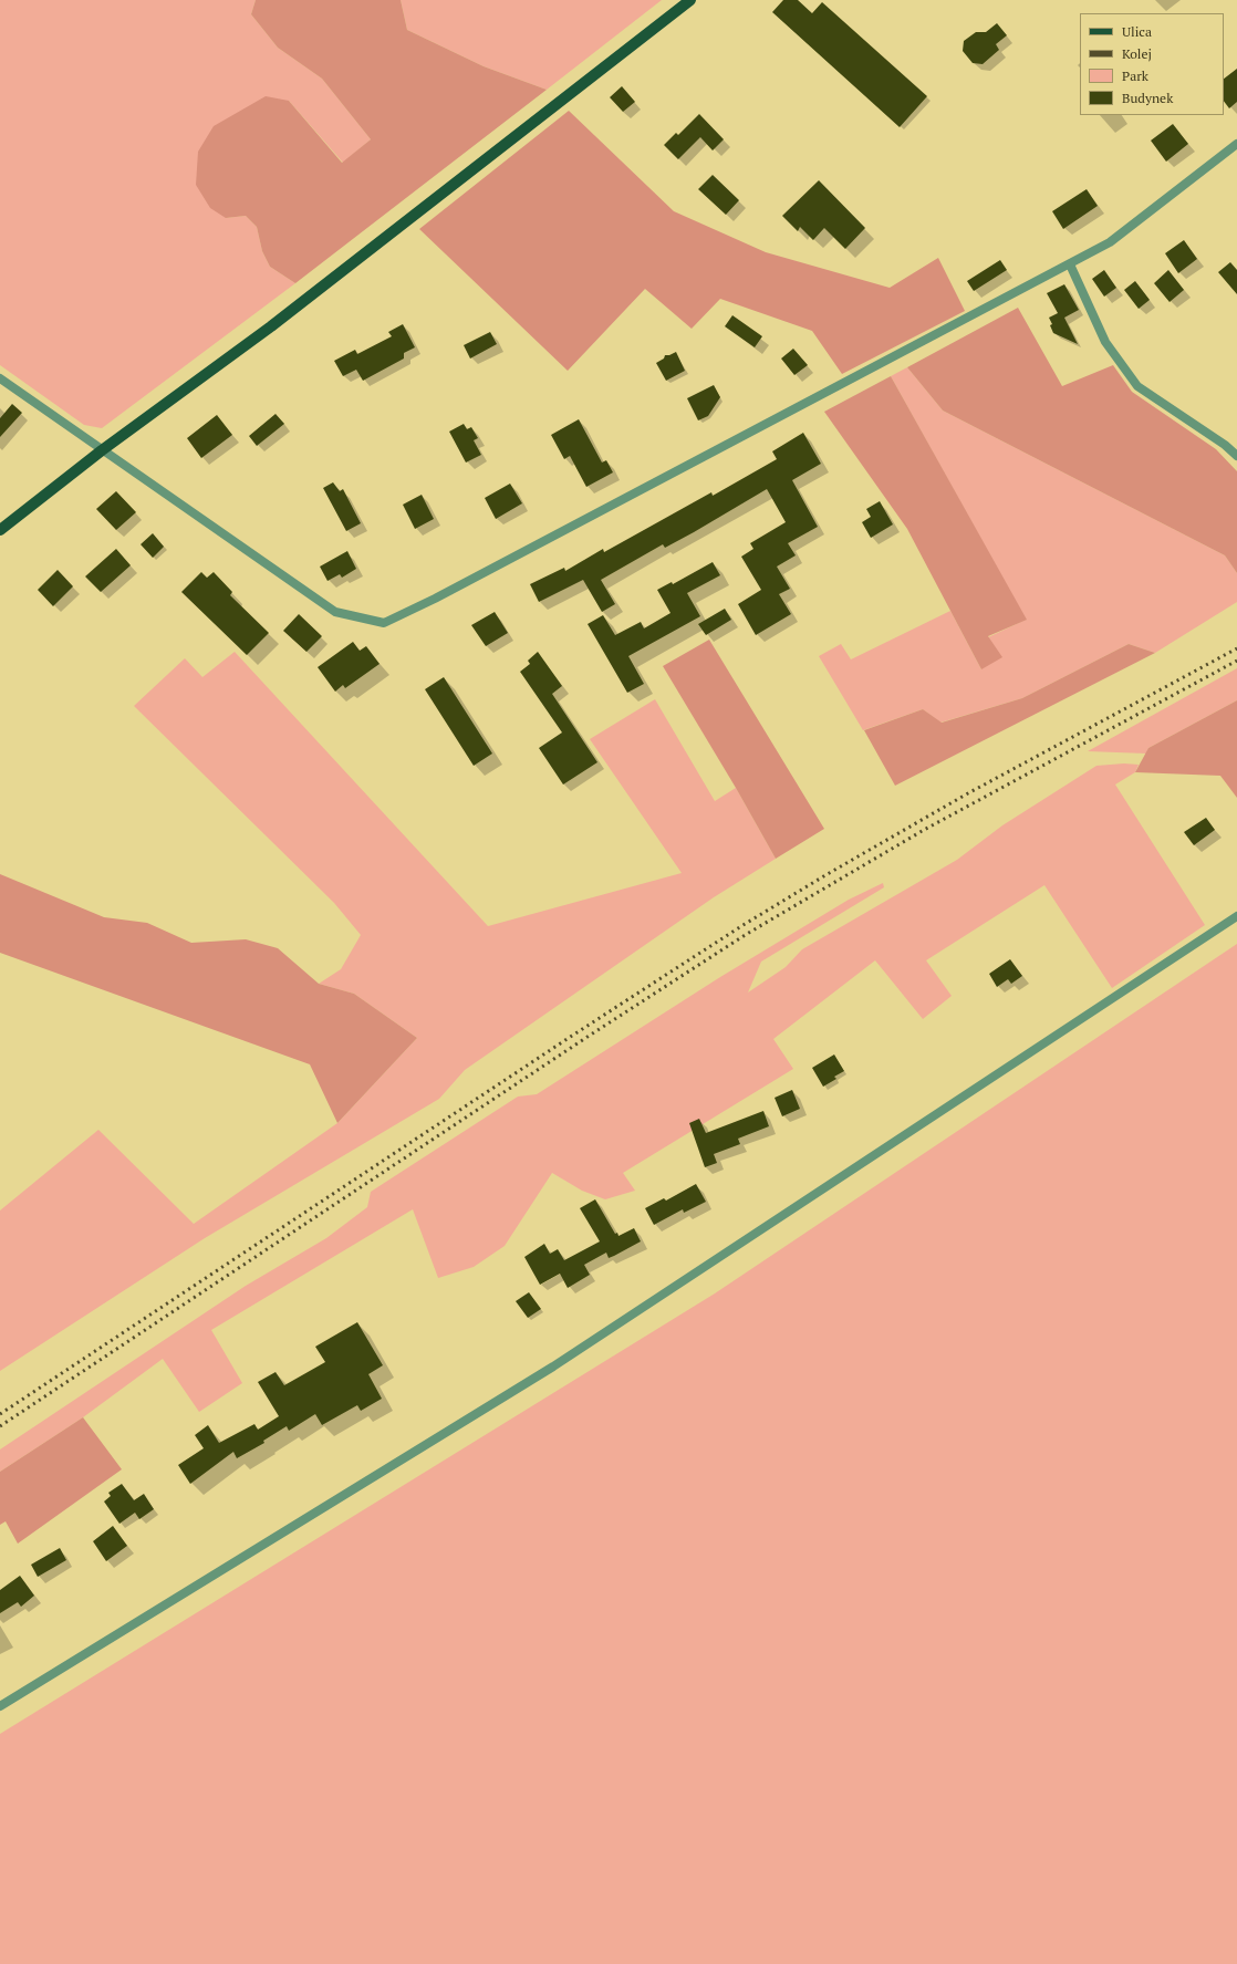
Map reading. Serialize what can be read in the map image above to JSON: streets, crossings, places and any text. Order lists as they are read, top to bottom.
{
  "legend": [
    "Ulica",
    "Kolej",
    "Park",
    "Budynek"
  ]
}
